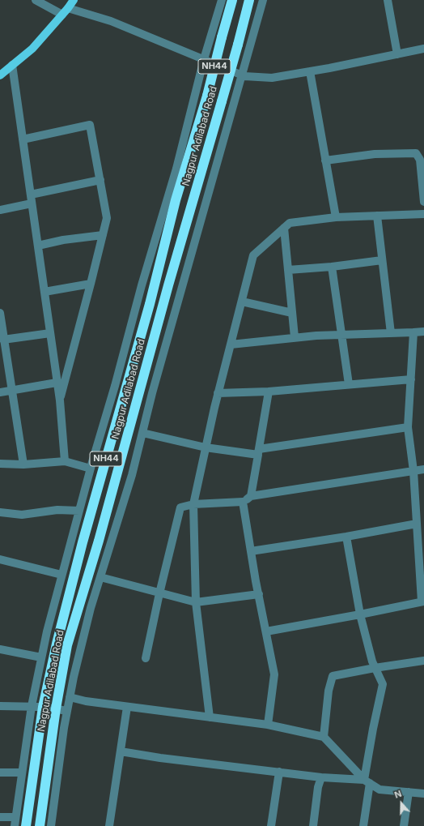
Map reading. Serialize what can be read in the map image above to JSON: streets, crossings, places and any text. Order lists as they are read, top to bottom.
{
  "streets": {
    "highway": ["NH44", "Nagpur Adilabad Road"]
  },
  "north": "top"
}
